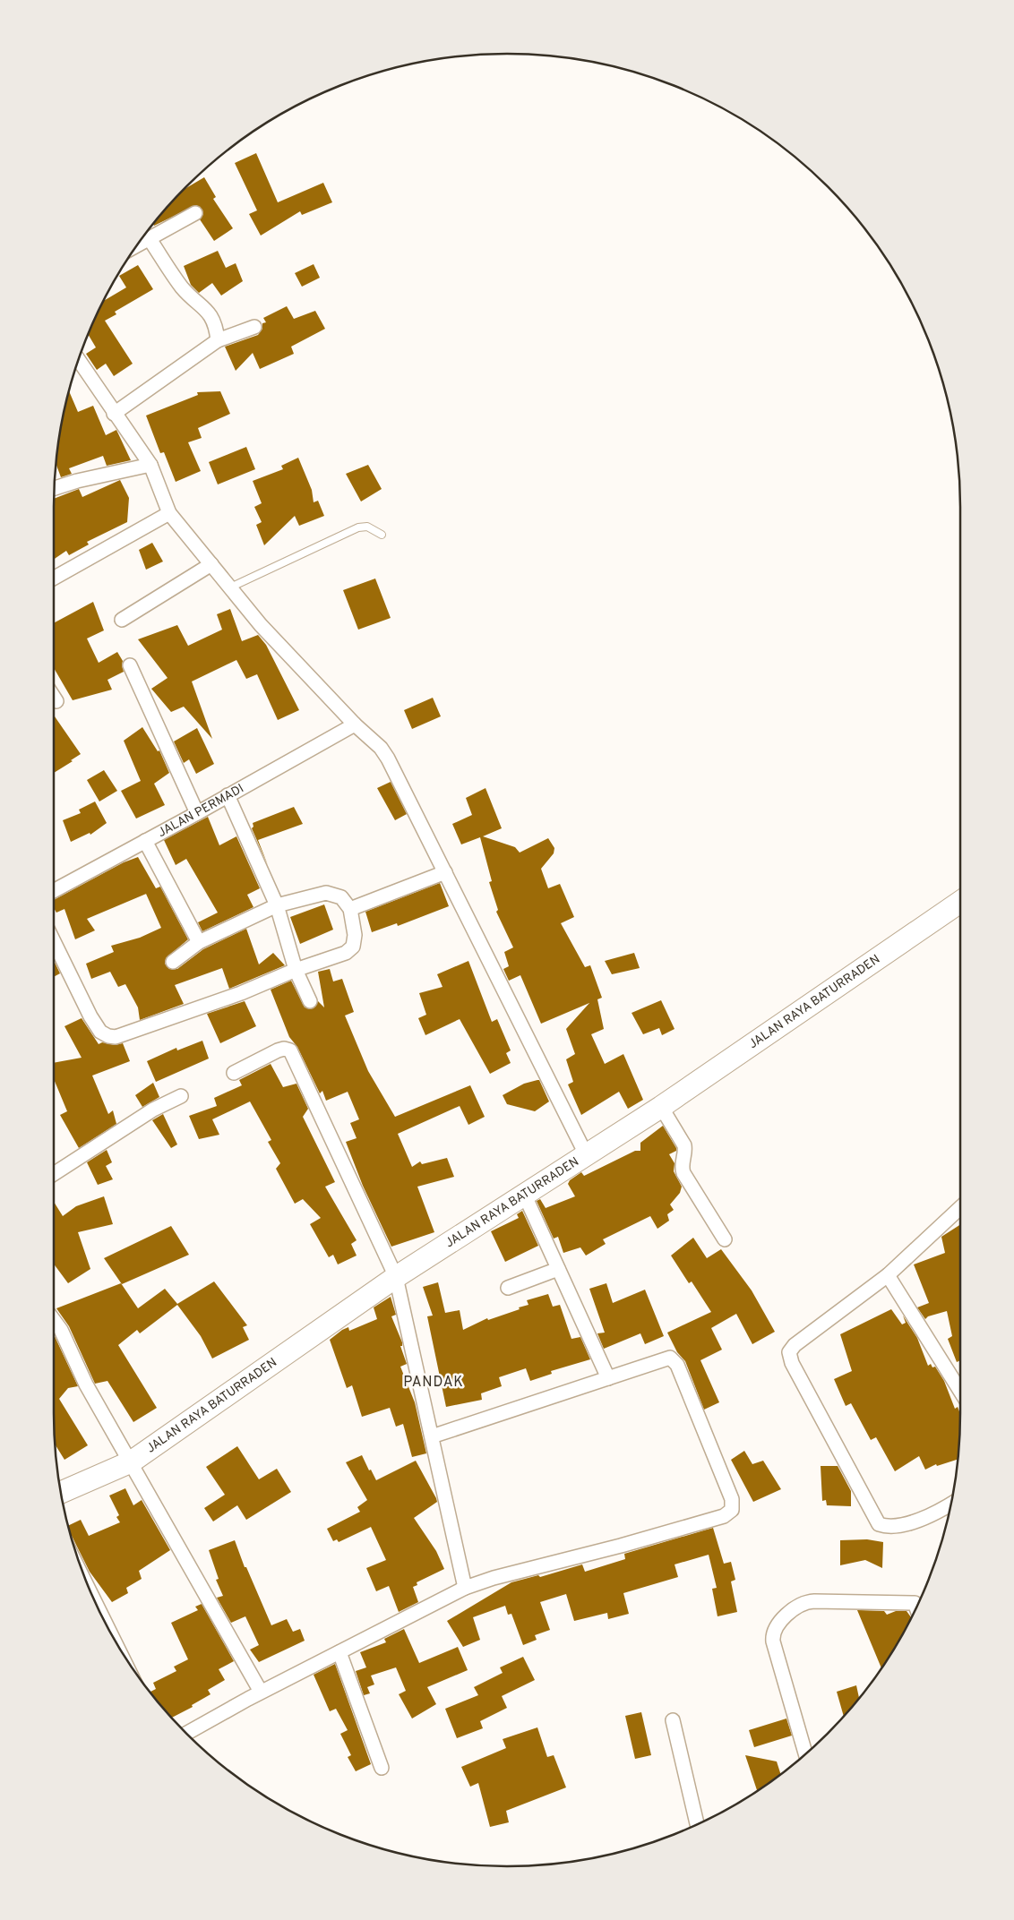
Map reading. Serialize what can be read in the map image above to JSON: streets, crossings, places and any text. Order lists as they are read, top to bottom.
{
  "streets": {
    "main road": ["JALAN RAYA BATURRADEN"],
    "street": ["JALAN PERMADI"]
  },
  "districts": ["PANDAK"]
}
